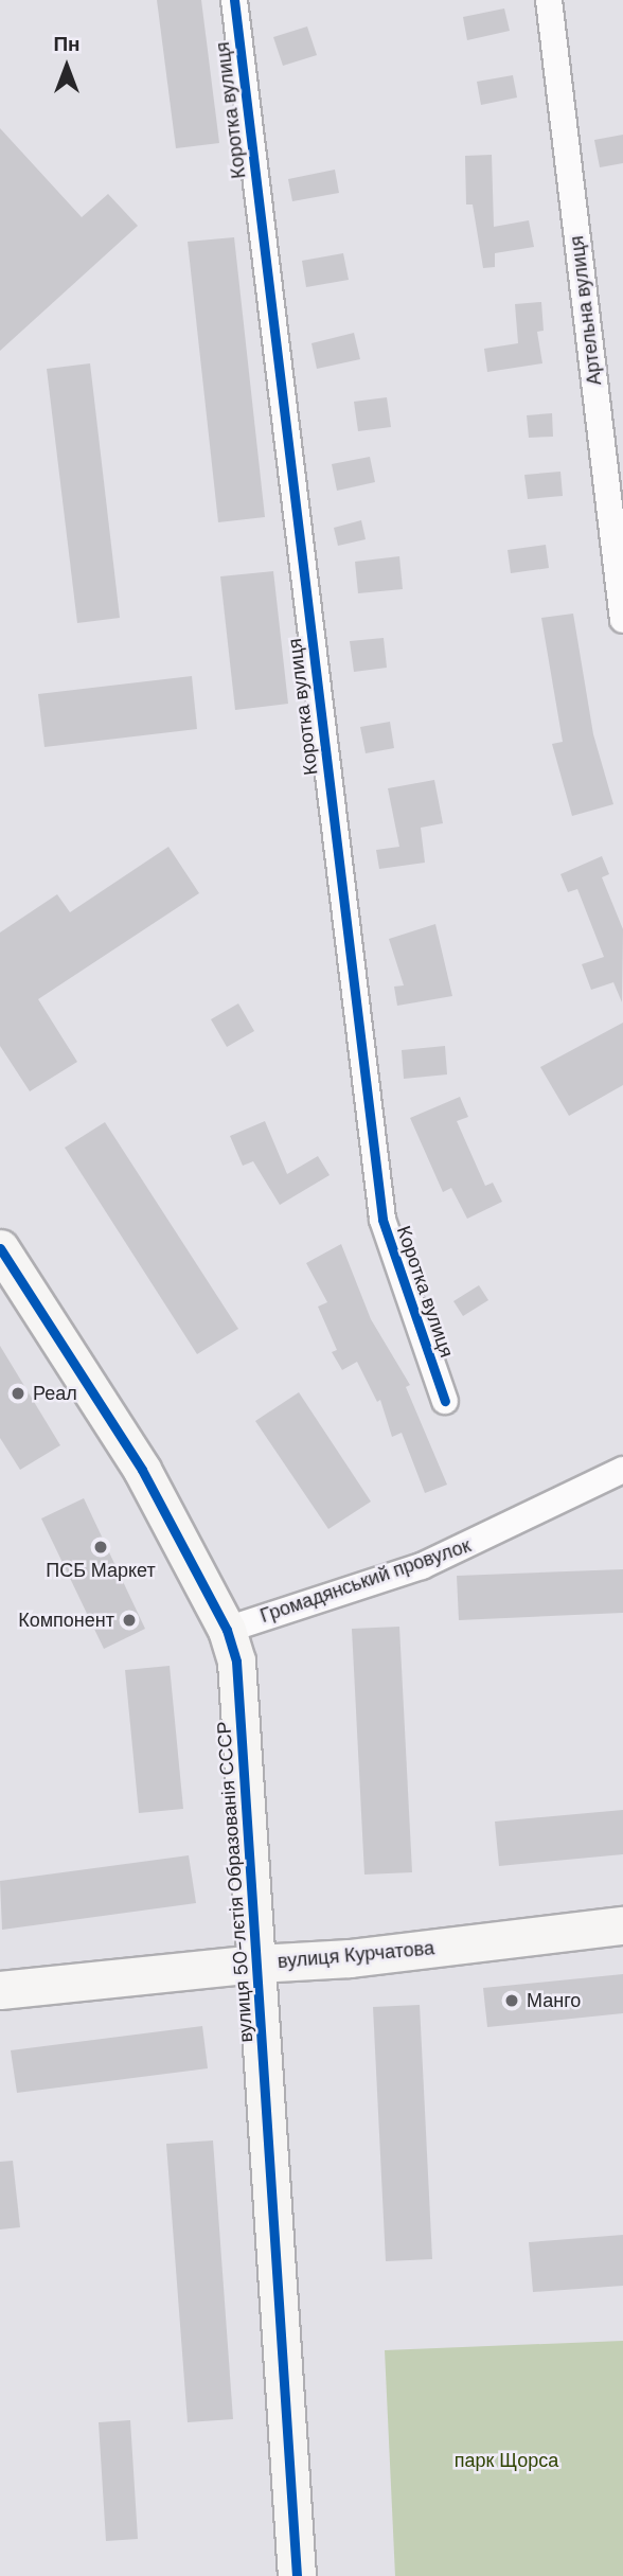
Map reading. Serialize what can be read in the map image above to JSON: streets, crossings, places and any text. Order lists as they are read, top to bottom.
{
  "streets": {
    "street": [
      "Коротка вулиця",
      "Артельна вулиця",
      "Громадянський провулок",
      "вулиця 50-лєтія Образованія СССР",
      "вулиця Курчатова"
    ]
  },
  "crossings": [
    ["Громадянський провулок", "вулиця 50-лєтія Образованія СССР"],
    ["вулиця 50-лєтія Образованія СССР", "вулиця Курчатова"]
  ],
  "parks": ["парк Щорса"],
  "places": [
    "Реал",
    "ПСБ Маркет",
    "Компонент",
    "Манго"
  ],
  "north": "top"
}
